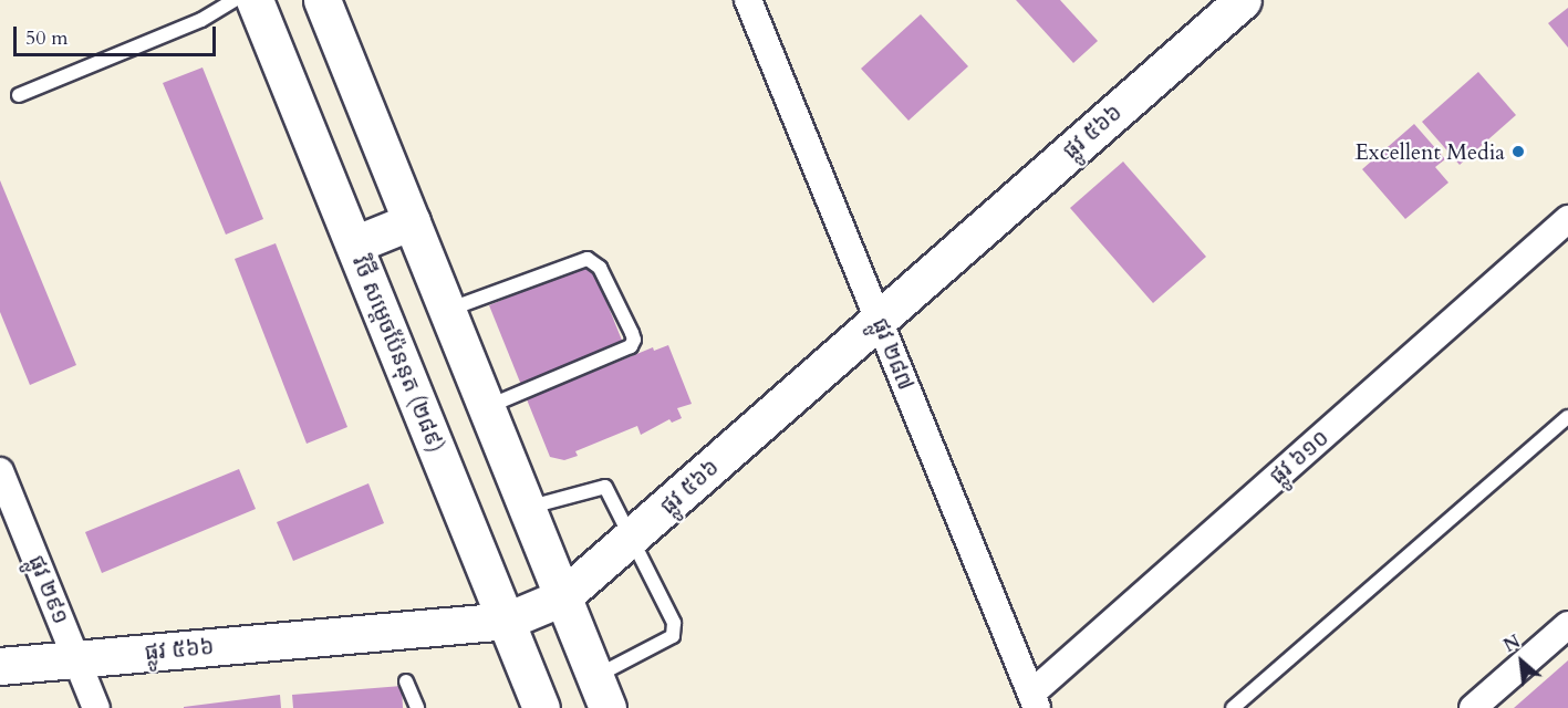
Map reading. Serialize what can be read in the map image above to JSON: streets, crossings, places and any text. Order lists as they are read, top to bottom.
{
  "streets": {
    "main road": ["ផ្លូវ ៥៦៦", "វិថី សម្តេចប៉ែននុត (២៨៩)"],
    "street": ["ផ្លូវ ២៨៧", "ផ្លូវ ៦១០", "ផ្លូវ ២៩១"]
  },
  "crossings": [
    ["ផ្លូវ ៥៦៦", "វិថី សម្តេចប៉ែននុត (២៨៩)"],
    ["ផ្លូវ ៥៦៦", "ផ្លូវ ២៨៧"],
    ["ផ្លូវ ៥៦៦", "ផ្លូវ ២៩១"],
    ["ផ្លូវ ២៨៧", "ផ្លូវ ៦១០"]
  ],
  "places": ["Excellent Media"],
  "scale_bar": "50 m",
  "north": "top left"
}
